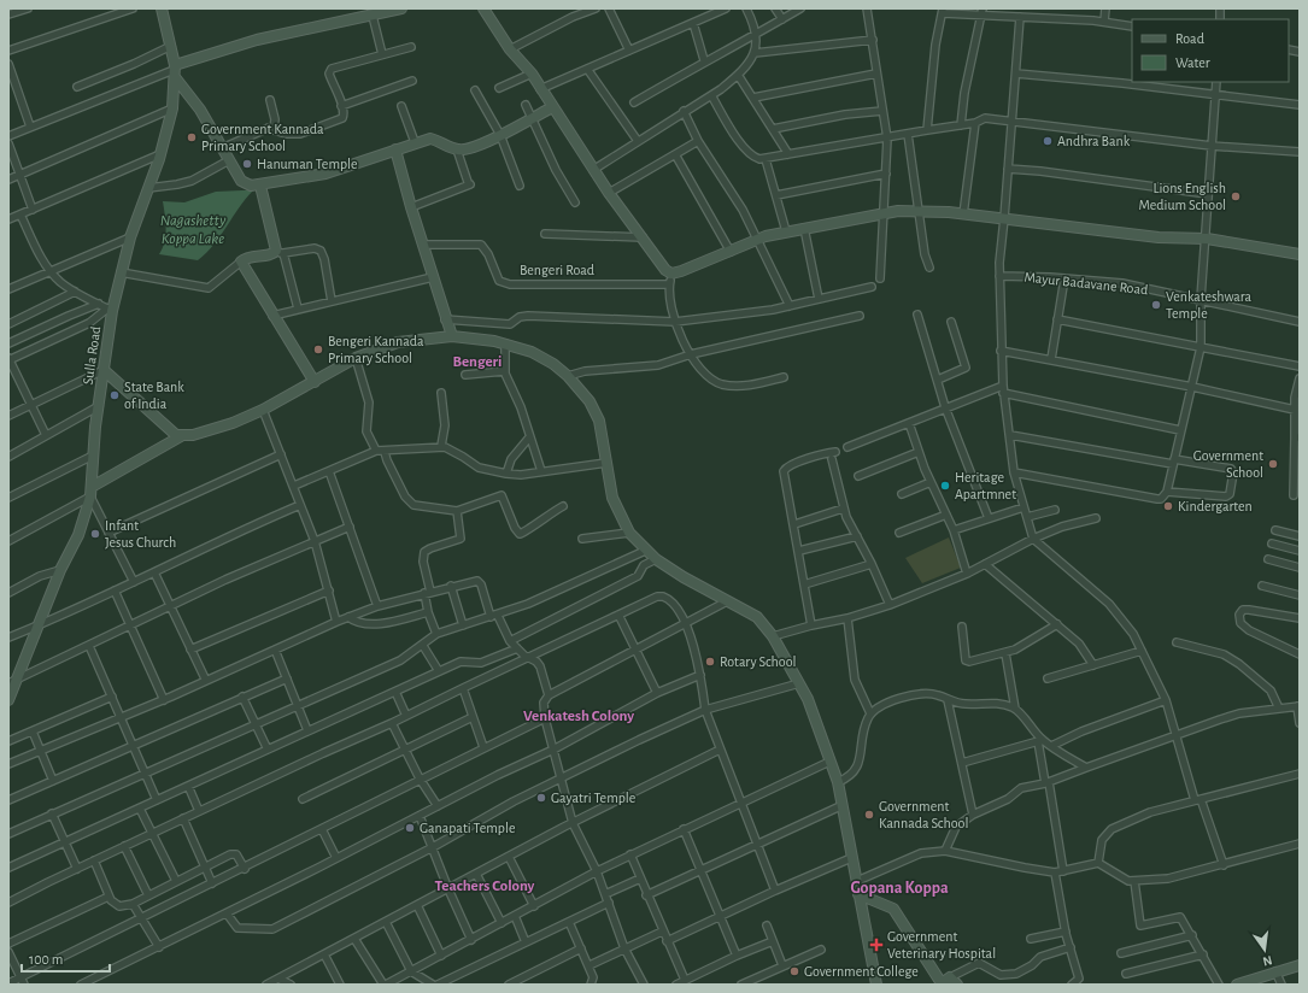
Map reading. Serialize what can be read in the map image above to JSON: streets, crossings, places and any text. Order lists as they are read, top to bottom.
{
  "streets": {
    "street": ["Bengeri Road", "Mayur Badavane Road", "Sulla Road"]
  },
  "districts": [
    "Bengeri",
    "Venkatesh Colony",
    "Teachers Colony",
    "Gopana Koppa"
  ],
  "water": ["Nagashetty Koppa Lake"],
  "places": {
    "other": [
      "Government Kannada Primary School",
      "Andhra Bank",
      "Hanuman Temple",
      "Lions English Medium School",
      "Venkateshwara Temple",
      "Bengeri Kannada Primary School",
      "State Bank of India",
      "Government School",
      "Heritage Apartmnet",
      "Kindergarten",
      "Infant Jesus Church",
      "Rotary School",
      "Gayatri Temple",
      "Government Kannada School",
      "Ganapati Temple",
      "Government College"
    ],
    "health": ["Government Veterinary Hospital"]
  },
  "legend": ["Road", "Water"],
  "scale_bar": "100 m",
  "north": "bottom"
}
